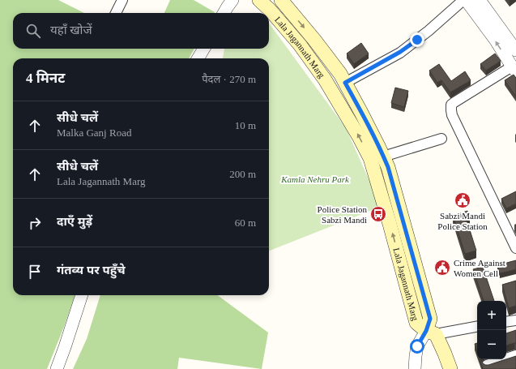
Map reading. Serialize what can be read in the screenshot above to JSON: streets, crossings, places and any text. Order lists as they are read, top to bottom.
{
  "streets": {
    "main road": ["Lala Jagannath Marg"]
  },
  "parks": ["Kamla Nehru Park"],
  "places": {
    "public building": ["Sabzi Mandi Police Station", "Crime Against Women Cell"],
    "bus stop": ["Police Station Sabzi Mandi"]
  },
  "page": {
    "search": "यहाँ खोजें",
    "heading": ["4 मिनट", "पैदल · 270 m"],
    "list": [
      ["सीधे चलें", "Malka Ganj Road", "10 m"],
      ["सीधे चलें", "Lala Jagannath Marg", "200 m"],
      ["दाएँ मुड़ें", "60 m"],
      "गंतव्य पर पहुँचे"
    ],
    "map_buttons": ["+", "−"]
  }
}
